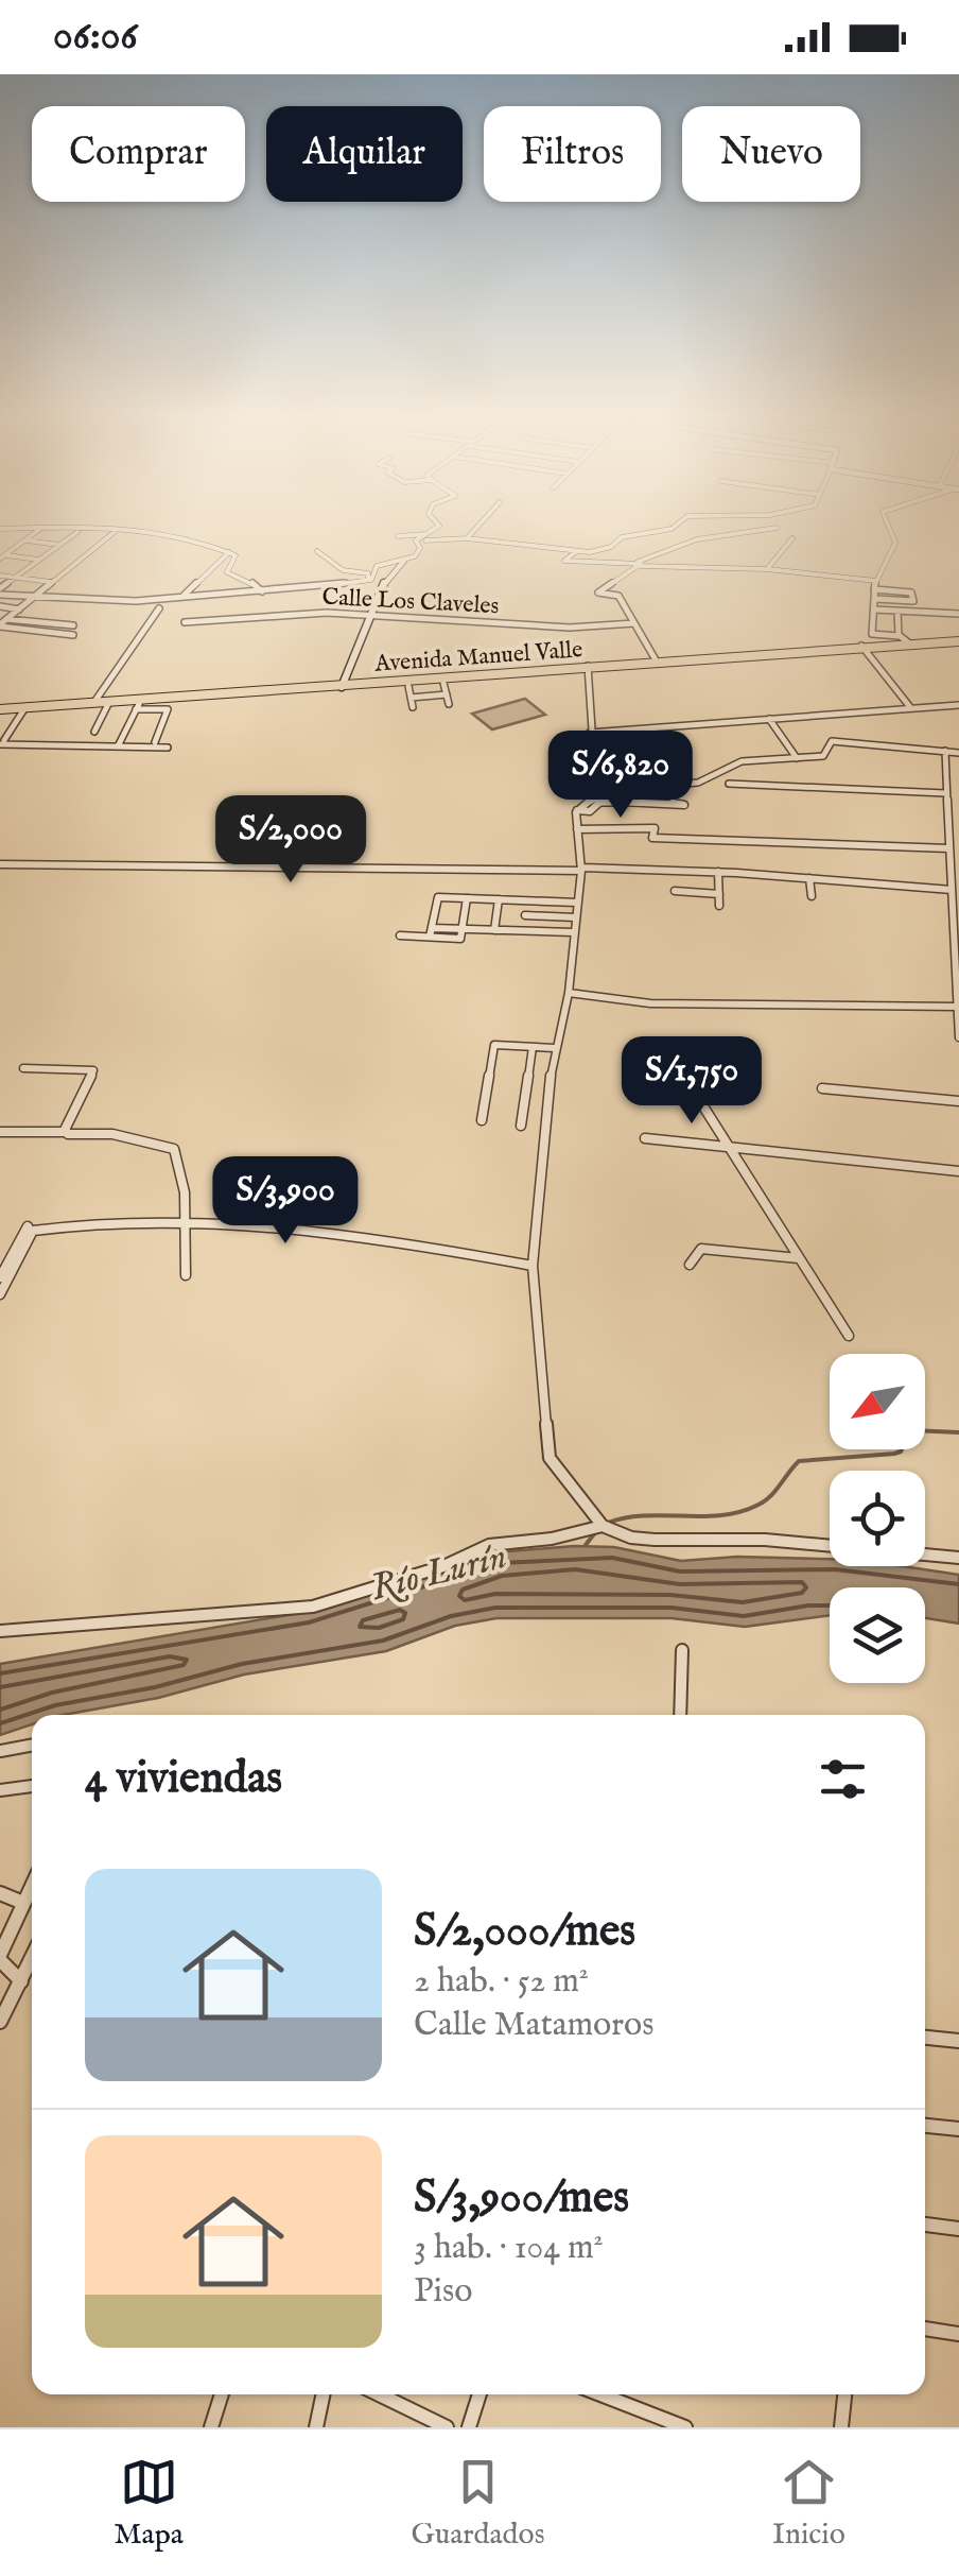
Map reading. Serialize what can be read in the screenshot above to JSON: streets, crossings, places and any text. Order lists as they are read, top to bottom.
{
  "streets": {
    "main road": ["Avenida Manuel Valle"],
    "street": ["Calle Los Claveles"]
  },
  "water": ["Río Lurín"],
  "north": "bottom left",
  "page": {
    "status": "06:06",
    "chip": [
      "Comprar",
      "Alquilar",
      "Filtros",
      "Nuevo"
    ],
    "price": [
      "S/6,820",
      "S/2,000",
      "S/1,750",
      "S/3,900"
    ],
    "heading": "4 viviendas",
    "list": [
      {
        "name": "S/2,000/mes",
        "note": "2 hab. · 52 m² · Calle Matamoros"
      },
      {
        "name": "S/3,900/mes",
        "note": "3 hab. · 104 m² · Piso"
      }
    ],
    "tabs": ["Mapa", "Guardados", "Inicio"]
  }
}
